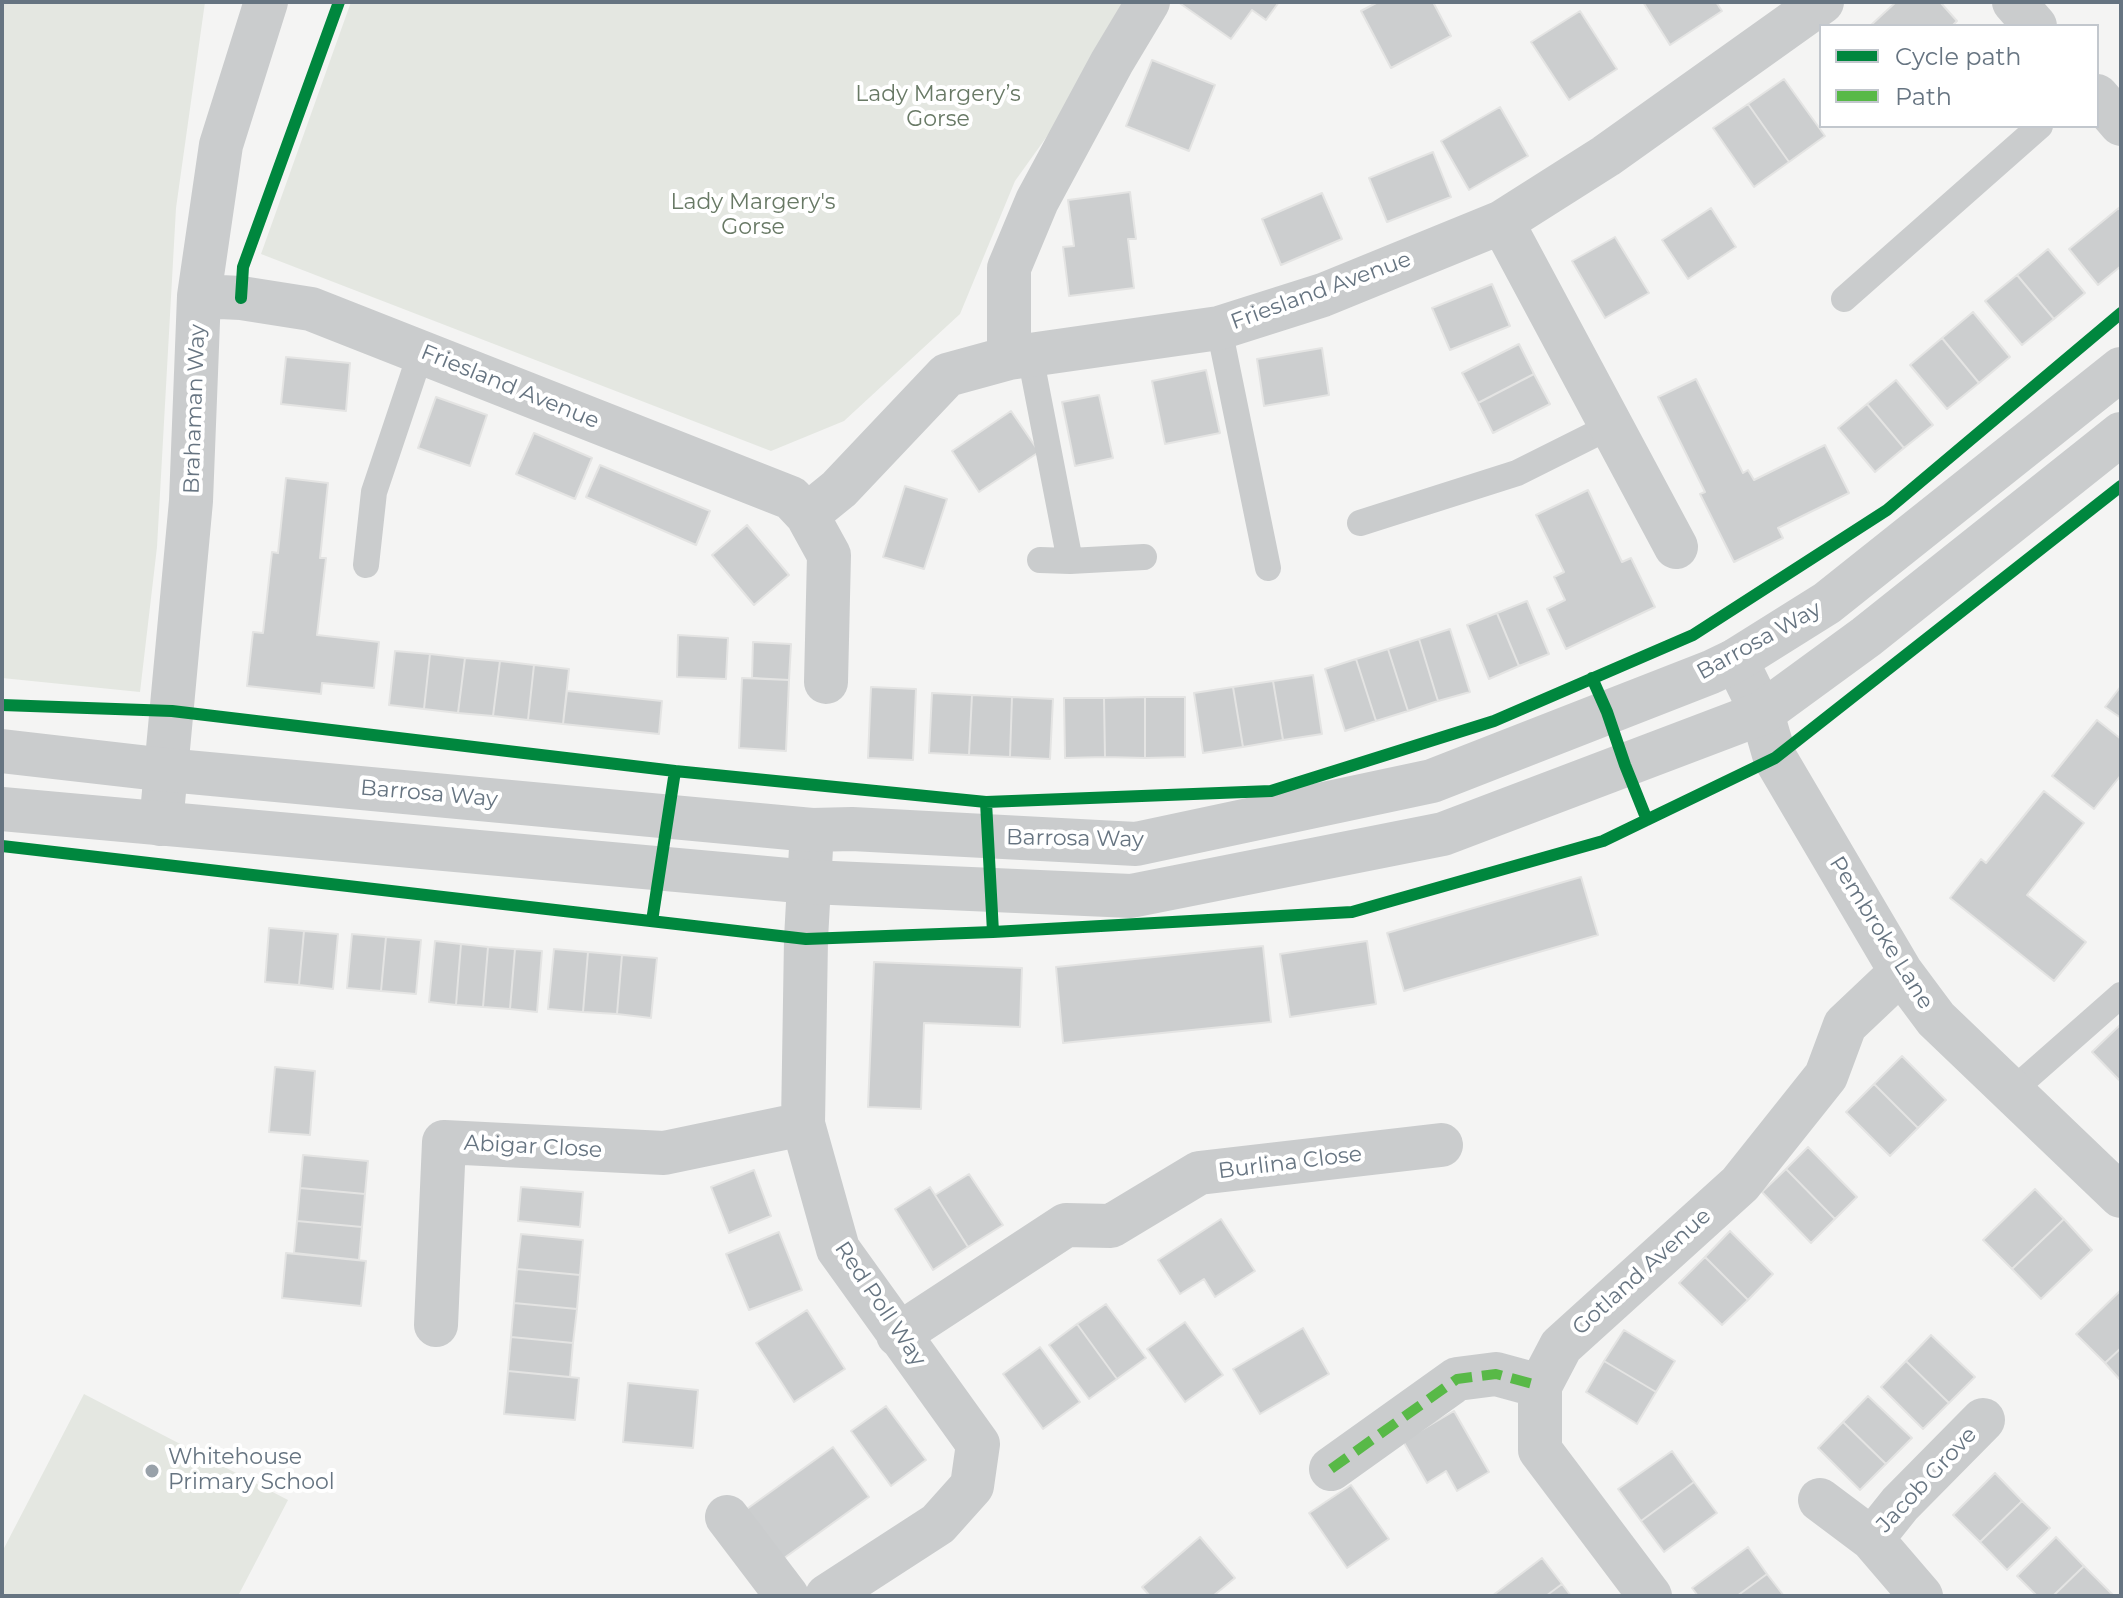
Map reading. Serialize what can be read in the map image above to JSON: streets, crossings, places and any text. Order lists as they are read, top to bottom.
{
  "streets": {
    "street": [
      "Friesland Avenue",
      "Brahaman Way",
      "Barrosa Way",
      "Pembroke Lane",
      "Abigar Close",
      "Burlina Close",
      "Gotland Avenue",
      "Red Poll Way",
      "Jacob Grove"
    ]
  },
  "crossings": [
    ["Friesland Avenue", "Brahaman Way"],
    ["Brahaman Way", "Barrosa Way"],
    ["Barrosa Way", "Pembroke Lane"],
    ["Barrosa Way", "Red Poll Way"],
    ["Pembroke Lane", "Gotland Avenue"],
    ["Abigar Close", "Red Poll Way"],
    ["Burlina Close", "Red Poll Way"]
  ],
  "parks": ["Lady Margery’s Gorse", "Lady Margery's Gorse"],
  "places": ["Whitehouse Primary School"],
  "legend": ["Cycle path", "Path"]
}
